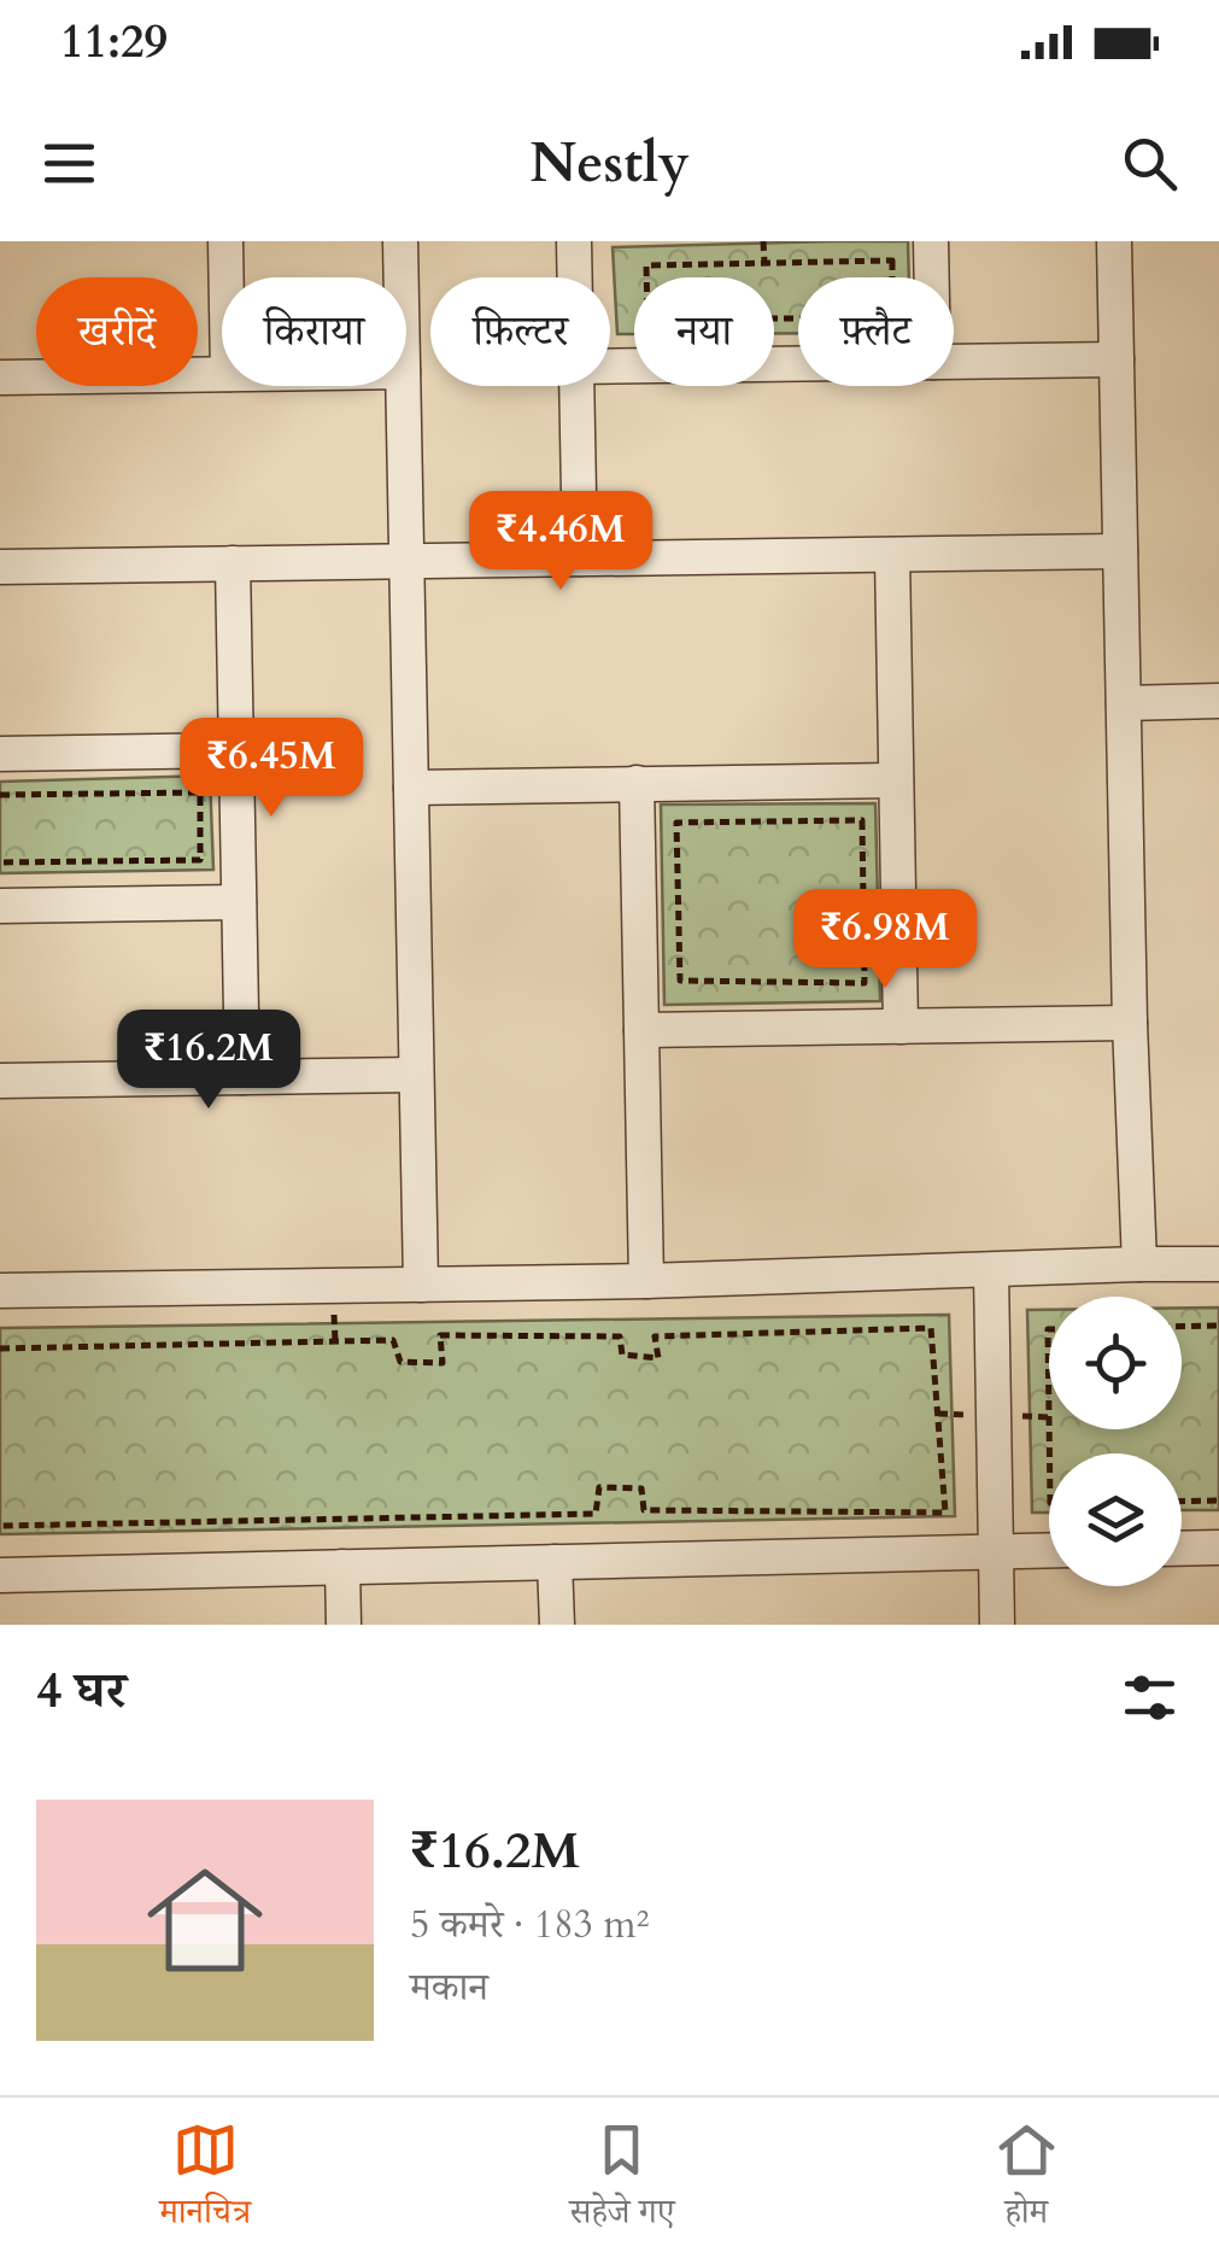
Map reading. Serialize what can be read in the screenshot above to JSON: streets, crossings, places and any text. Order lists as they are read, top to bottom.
{
  "page": {
    "status": "11:29",
    "header": "Nestly",
    "chip": [
      "खरीदें",
      "किराया",
      "फ़िल्टर",
      "नया",
      "फ़्लैट"
    ],
    "price": [
      "₹4.46M",
      "₹6.45M",
      "₹6.98M",
      "₹16.2M"
    ],
    "heading": "4 घर",
    "list": [
      {
        "name": "₹16.2M",
        "note": "5 कमरे · 183 m² · मकान"
      }
    ],
    "tabs": ["मानचित्र", "सहेजे गए", "होम"]
  }
}
